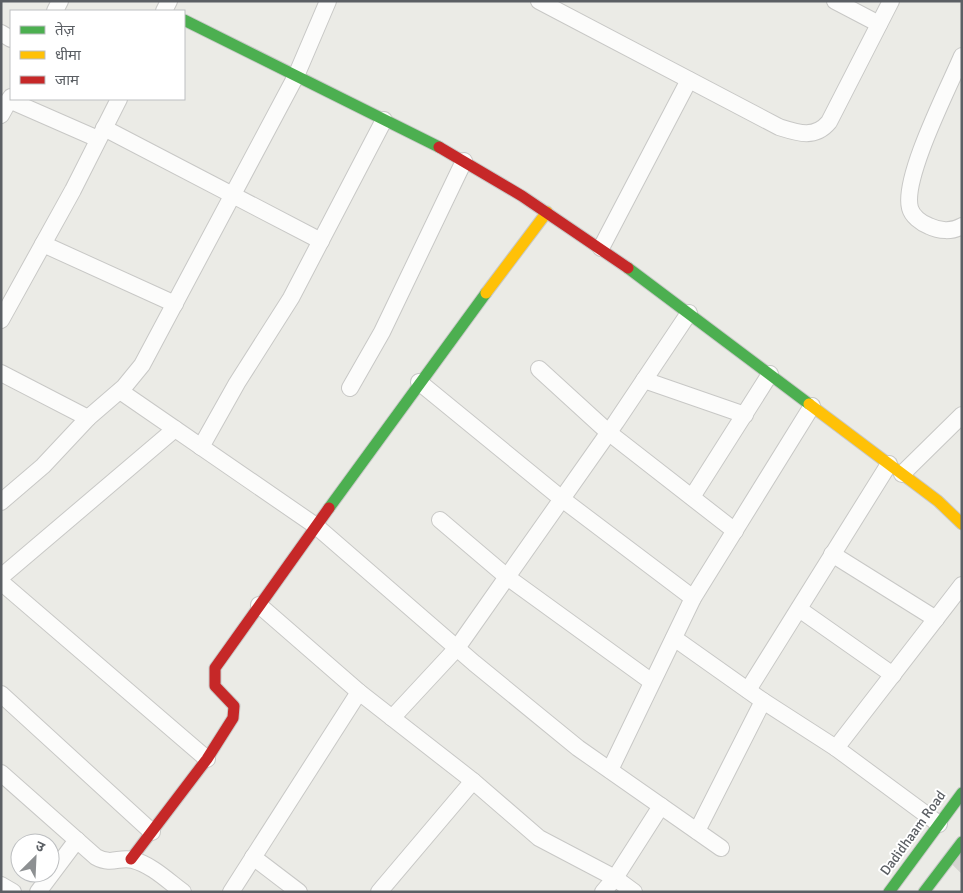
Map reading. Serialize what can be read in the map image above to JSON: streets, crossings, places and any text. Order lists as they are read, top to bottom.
{
  "streets": {
    "street": ["Dadidhaam Road"]
  },
  "legend": ["तेज़", "धीमा", "जाम"],
  "north": "top right"
}
